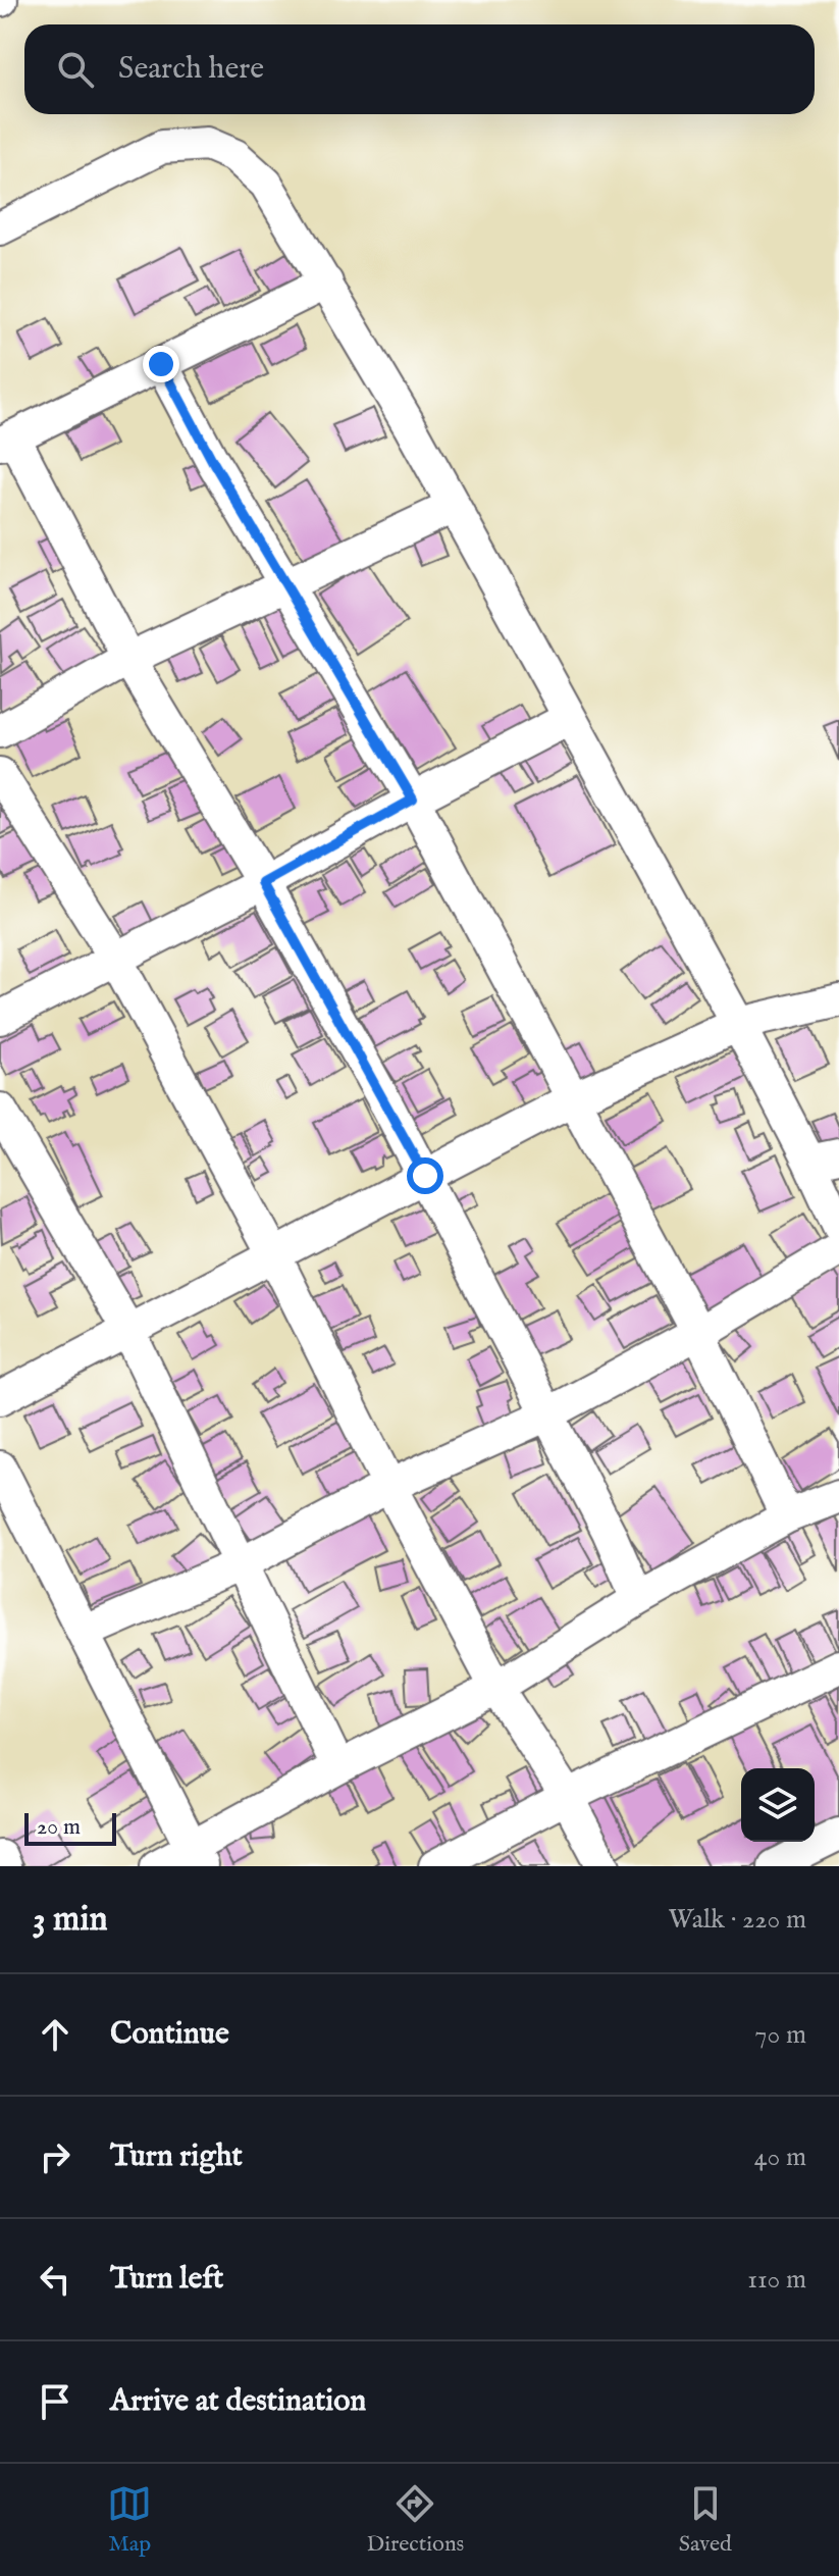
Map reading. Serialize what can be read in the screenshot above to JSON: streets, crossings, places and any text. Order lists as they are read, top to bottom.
{
  "scale_bar": "20 m",
  "page": {
    "search": "Search here",
    "scale": "20 m",
    "heading": ["3 min", "Walk · 220 m"],
    "list": [
      ["Continue", "70 m"],
      ["Turn right", "40 m"],
      ["Turn left", "110 m"],
      "Arrive at destination"
    ],
    "nav": ["Map", "Directions", "Saved"]
  }
}
